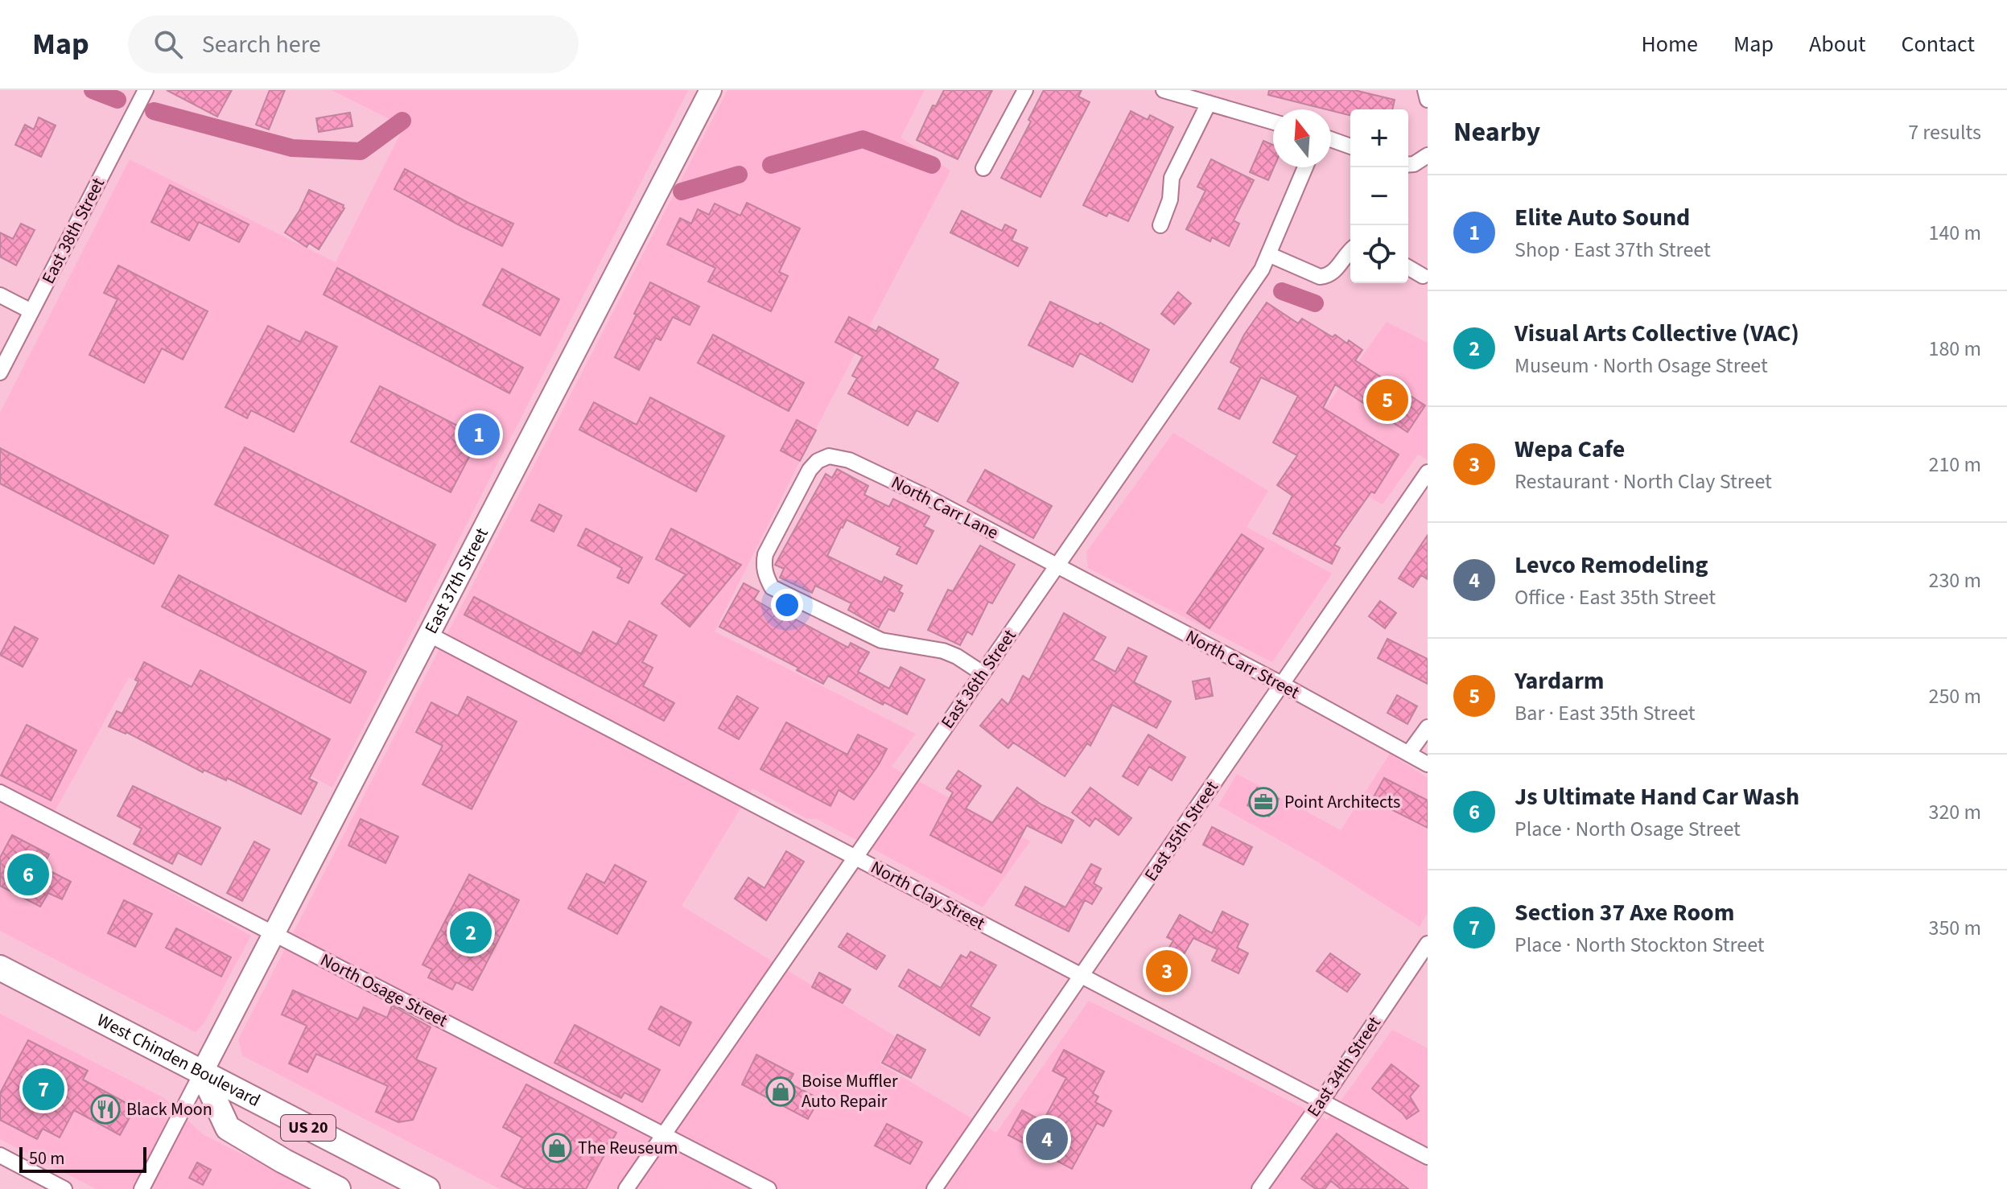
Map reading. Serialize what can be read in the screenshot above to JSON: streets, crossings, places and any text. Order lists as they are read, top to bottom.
{
  "streets": {
    "main road": ["West Chinden Boulevard", "US 20"],
    "street": [
      "East 38th Street",
      "North Carr Lane",
      "East 37th Street",
      "North Carr Street",
      "East 36th Street",
      "East 35th Street",
      "North Clay Street",
      "North Osage Street",
      "East 34th Street"
    ]
  },
  "crossings": [
    ["North Carr Lane", "North Carr Street"],
    ["North Carr Lane", "East 36th Street"],
    ["East 37th Street", "North Clay Street"],
    ["East 37th Street", "North Osage Street"],
    ["East 37th Street", "West Chinden Boulevard"],
    ["North Carr Street", "East 36th Street"],
    ["North Carr Street", "East 35th Street"],
    ["East 36th Street", "North Clay Street"],
    ["East 36th Street", "North Osage Street"],
    ["East 35th Street", "North Clay Street"],
    ["North Clay Street", "East 34th Street"]
  ],
  "places": {
    "office": ["Point Architects"],
    "shop": ["Boise Muffler Auto Repair", "The Reuseum"],
    "restaurant": ["Black Moon"]
  },
  "scale_bar": "50 m",
  "north": "top",
  "page": {
    "header": "Map",
    "search": "Search here",
    "nav": [
      "Home",
      "Map",
      "About",
      "Contact"
    ],
    "heading": ["Nearby", "7 results"],
    "map_buttons": ["+", "−"],
    "list": [
      {
        "mark": "1",
        "name": "Elite Auto Sound",
        "note": "Shop · East 37th Street",
        "value": "140 m"
      },
      {
        "mark": "2",
        "name": "Visual Arts Collective (VAC)",
        "note": "Museum · North Osage Street",
        "value": "180 m"
      },
      {
        "mark": "3",
        "name": "Wepa Cafe",
        "note": "Restaurant · North Clay Street",
        "value": "210 m"
      },
      {
        "mark": "4",
        "name": "Levco Remodeling",
        "note": "Office · East 35th Street",
        "value": "230 m"
      },
      {
        "mark": "5",
        "name": "Yardarm",
        "note": "Bar · East 35th Street",
        "value": "250 m"
      },
      {
        "mark": "6",
        "name": "Js Ultimate Hand Car Wash",
        "note": "Place · North Osage Street",
        "value": "320 m"
      },
      {
        "mark": "7",
        "name": "Section 37 Axe Room",
        "note": "Place · North Stockton Street",
        "value": "350 m"
      }
    ],
    "pins": [
      "5",
      "1",
      "6",
      "2",
      "3",
      "7",
      "4"
    ],
    "scale": "50 m"
  }
}
